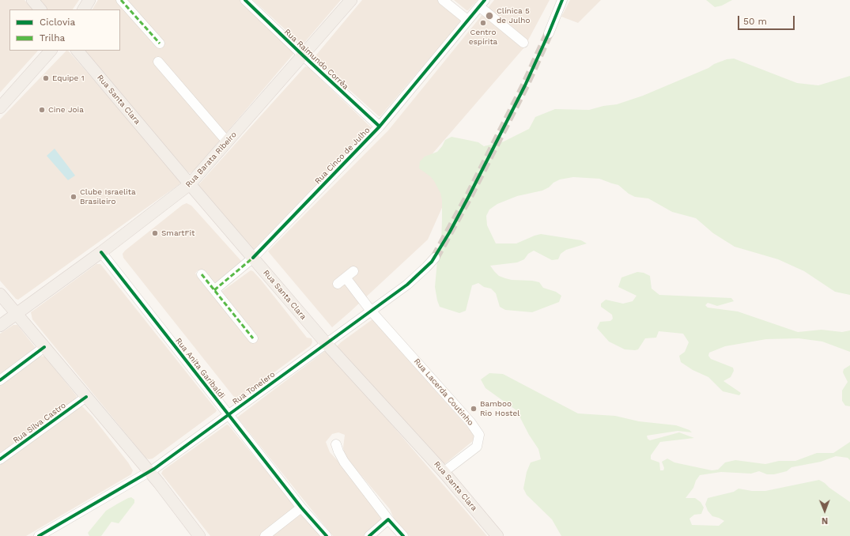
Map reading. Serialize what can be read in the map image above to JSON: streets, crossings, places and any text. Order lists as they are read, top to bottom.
{
  "streets": {
    "main road": ["Rua Santa Clara", "Rua Barata Ribeiro"],
    "street": [
      "Rua Raimundo Corrêa",
      "Rua Cinco de Julho",
      "Rua Anita Garibaldi",
      "Rua Tonelero",
      "Rua Lacerda Coutinho",
      "Rua Silva Castro"
    ]
  },
  "crossings": [
    ["Rua Raimundo Corrêa", "Rua Cinco de Julho"],
    ["Rua Raimundo Corrêa", "Rua Barata Ribeiro"],
    ["Rua Santa Clara", "Rua Cinco de Julho"],
    ["Rua Santa Clara", "Rua Barata Ribeiro"],
    ["Rua Santa Clara", "Rua Tonelero"],
    ["Rua Santa Clara", "Rua Lacerda Coutinho"],
    ["Rua Barata Ribeiro", "Rua Anita Garibaldi"],
    ["Rua Anita Garibaldi", "Rua Tonelero"],
    ["Rua Tonelero", "Rua Lacerda Coutinho"]
  ],
  "places": [
    "Clínica 5 de Julho",
    "Centro espírita",
    "Equipe 1",
    "Cine Joia",
    "Clube Israelita Brasileiro",
    "SmartFit",
    "Bamboo Rio Hostel"
  ],
  "legend": ["Ciclovia", "Trilha"],
  "scale_bar": "50 m",
  "north": "bottom"
}
